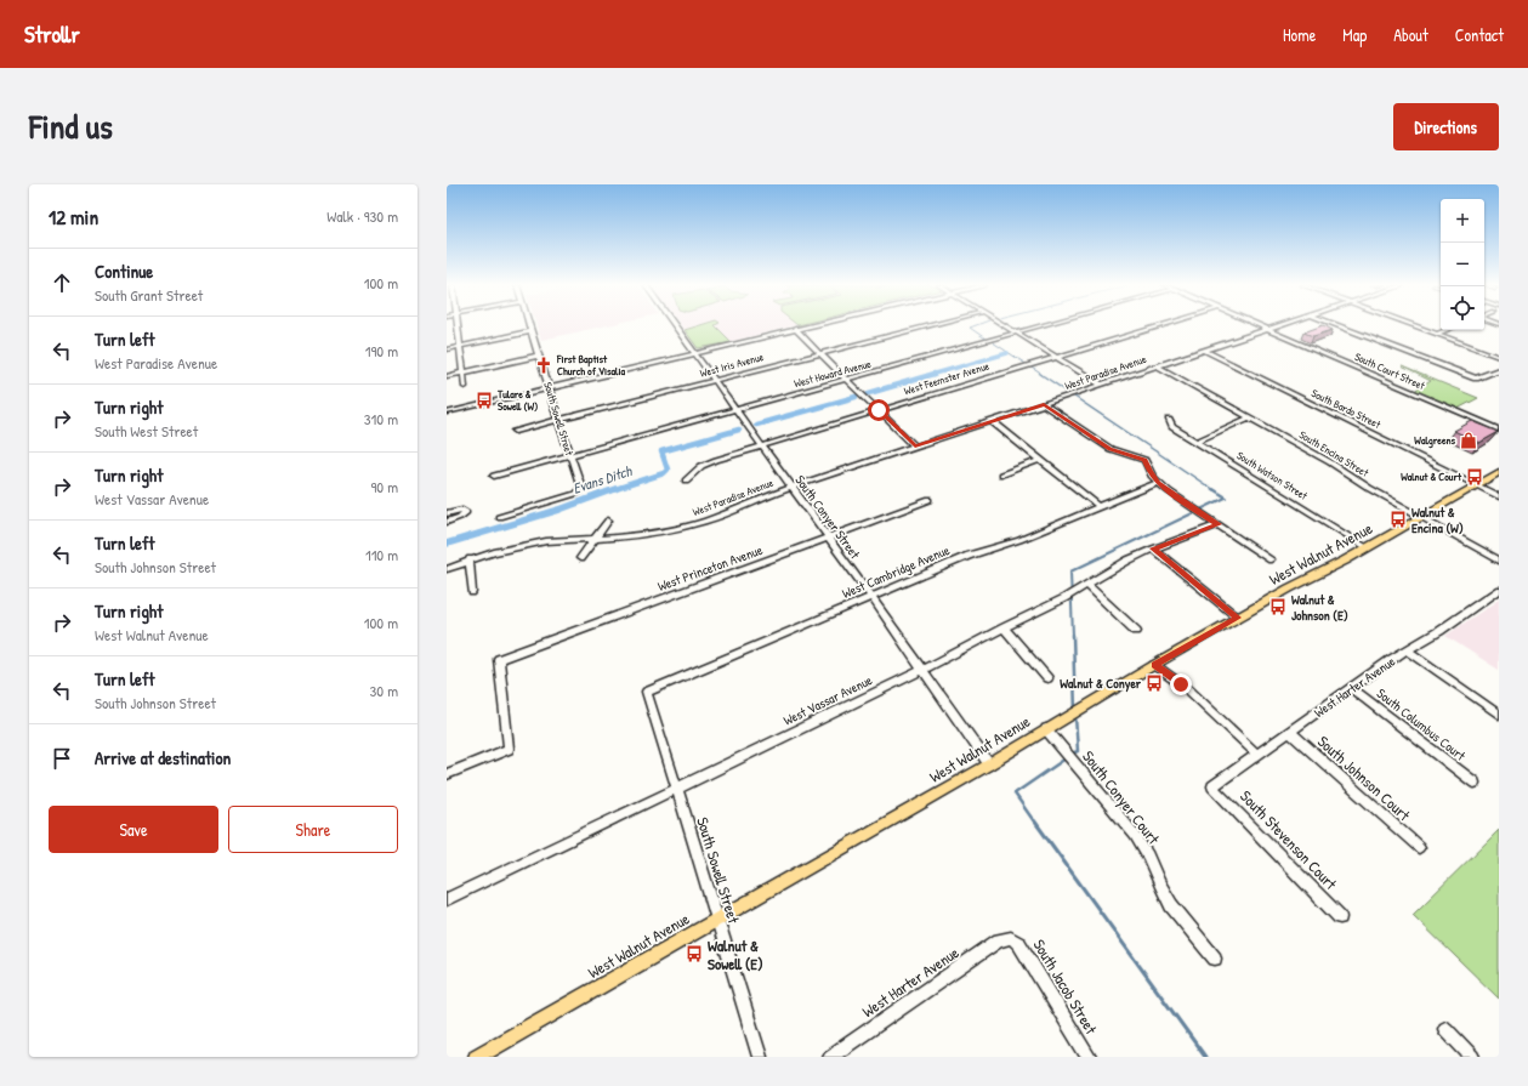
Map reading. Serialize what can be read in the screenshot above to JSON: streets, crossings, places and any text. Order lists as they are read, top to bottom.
{
  "streets": {
    "main road": ["West Walnut Avenue"],
    "street": [
      "West Iris Avenue",
      "South Court Street",
      "West Paradise Avenue",
      "West Howard Avenue",
      "West Feemster Avenue",
      "South Bardo Street",
      "South Sowell Street",
      "South Encina Street",
      "South Watson Street",
      "South Conyer Street",
      "West Princeton Avenue",
      "West Cambridge Avenue",
      "West Harter Avenue",
      "West Vassar Avenue",
      "South Columbus Court",
      "South Johnson Court",
      "South Conyer Court",
      "South Stevenson Court",
      "South Jacob Street"
    ]
  },
  "crossings": [
    ["West Iris Avenue", "South Sowell Street"],
    ["West Iris Avenue", "South Conyer Street"],
    ["South Court Street", "West Paradise Avenue"],
    ["West Paradise Avenue", "South Bardo Street"],
    ["West Paradise Avenue", "South Encina Street"],
    ["West Paradise Avenue", "South Conyer Street"],
    ["West Howard Avenue", "South Sowell Street"],
    ["West Howard Avenue", "South Conyer Street"],
    ["West Feemster Avenue", "South Conyer Street"],
    ["South Bardo Street", "West Walnut Avenue"],
    ["South Sowell Street", "West Walnut Avenue"],
    ["South Sowell Street", "West Cambridge Avenue"],
    ["South Sowell Street", "West Vassar Avenue"],
    ["South Encina Street", "West Walnut Avenue"],
    ["South Watson Street", "West Walnut Avenue"],
    ["South Conyer Street", "West Walnut Avenue"],
    ["South Conyer Street", "West Princeton Avenue"],
    ["South Conyer Street", "West Cambridge Avenue"],
    ["South Conyer Street", "West Vassar Avenue"],
    ["West Walnut Avenue", "South Conyer Court"],
    ["West Harter Avenue", "South Columbus Court"],
    ["West Harter Avenue", "South Johnson Court"],
    ["West Harter Avenue", "South Stevenson Court"],
    ["West Harter Avenue", "South Jacob Street"]
  ],
  "water": ["Evans Ditch"],
  "places": {
    "church": ["First Baptist Church of Visalia"],
    "bus stop": [
      "Tulare & Sowell (W)",
      "Walnut & Court",
      "Walnut & Encina (W)",
      "Walnut & Johnson (E)",
      "Walnut & Conyer",
      "Walnut & Sowell (E)"
    ],
    "shop": ["Walgreens"]
  },
  "page": {
    "header": "Strollr",
    "nav": [
      "Home",
      "Map",
      "About",
      "Contact"
    ],
    "title": "Find us",
    "buttons": [
      "Directions",
      ["Save", "Share"]
    ],
    "heading": ["12 min", "Walk · 930 m"],
    "map_buttons": ["+", "−"],
    "list": [
      ["Continue", "South Grant Street", "100 m"],
      ["Turn left", "West Paradise Avenue", "190 m"],
      ["Turn right", "South West Street", "310 m"],
      ["Turn right", "West Vassar Avenue", "90 m"],
      ["Turn left", "South Johnson Street", "110 m"],
      ["Turn right", "West Walnut Avenue", "100 m"],
      ["Turn left", "South Johnson Street", "30 m"],
      "Arrive at destination"
    ]
  }
}
